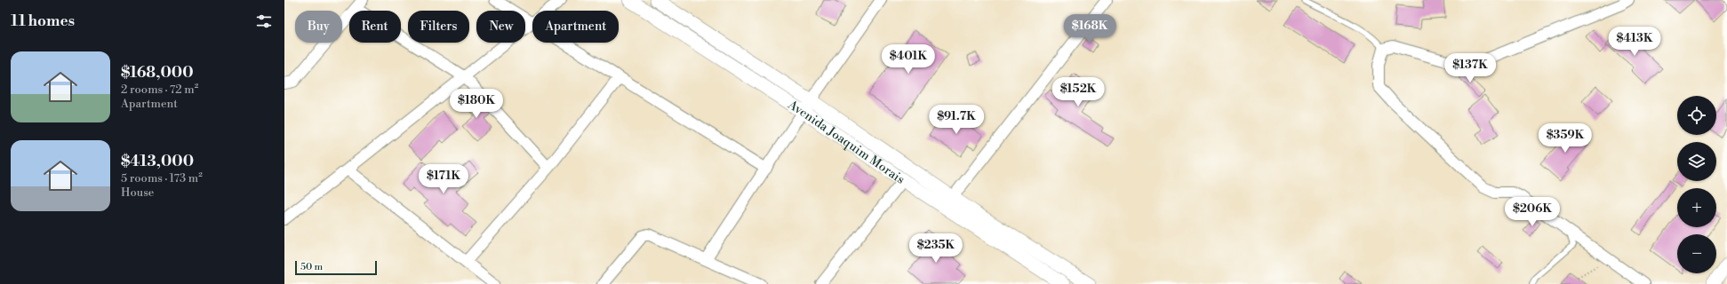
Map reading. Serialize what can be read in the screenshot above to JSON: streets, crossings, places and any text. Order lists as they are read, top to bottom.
{
  "streets": {
    "street": ["Avenida Joaquim Morais"]
  },
  "scale_bar": "50 m",
  "page": {
    "heading": "11 homes",
    "chip": [
      "Buy",
      "Rent",
      "Filters",
      "New",
      "Apartment"
    ],
    "price": [
      "$168K",
      "$413K",
      "$401K",
      "$137K",
      "$152K",
      "$180K",
      "$91.7K",
      "$359K",
      "$171K",
      "$206K",
      "$235K"
    ],
    "list": [
      {
        "name": "$168,000",
        "note": "2 rooms · 72 m² · Apartment"
      },
      {
        "name": "$413,000",
        "note": "5 rooms · 173 m² · House"
      }
    ],
    "map_buttons": ["+", "−"],
    "scale": "50 m"
  }
}
